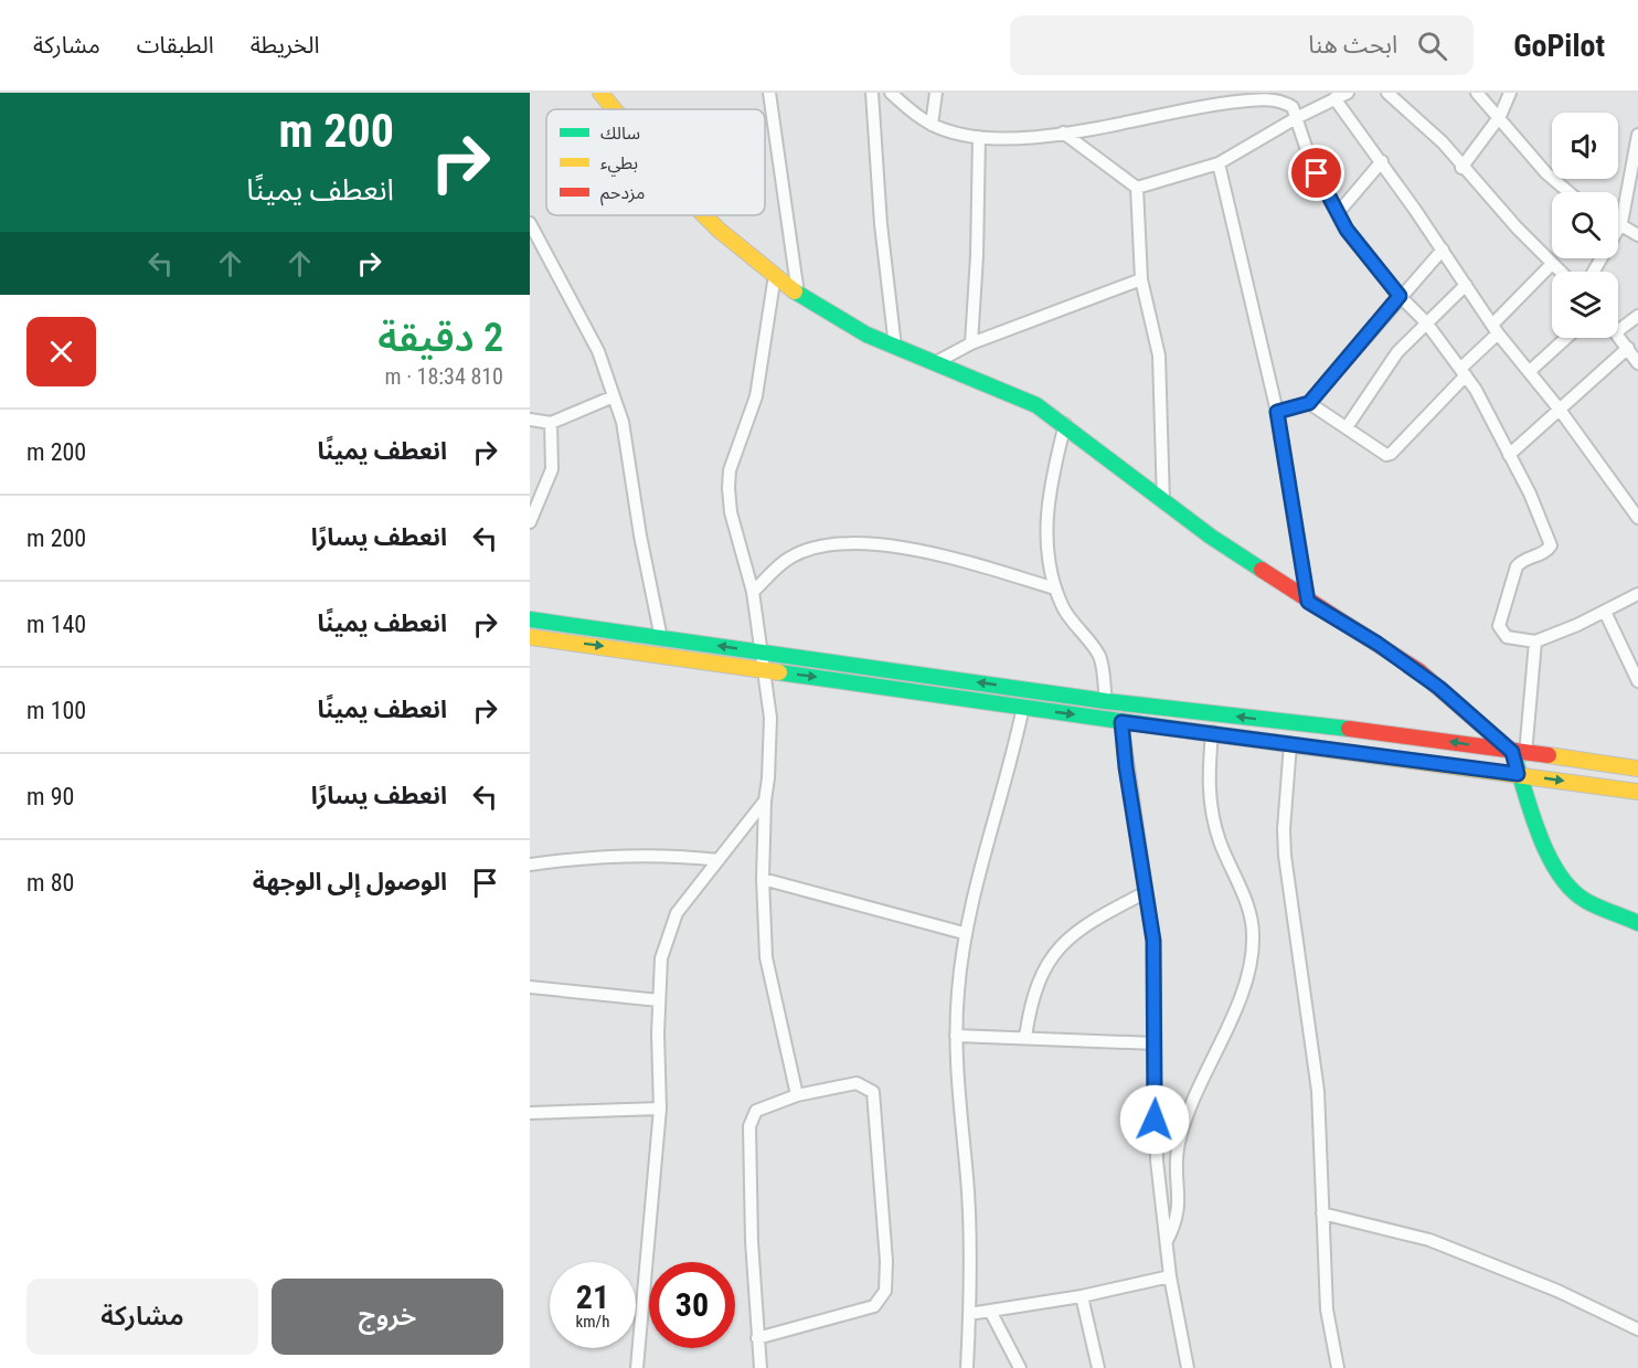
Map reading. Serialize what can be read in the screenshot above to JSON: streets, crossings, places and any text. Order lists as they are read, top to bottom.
{
  "legend": ["سالك", "بطيء", "مزدحم"],
  "page": {
    "header": "GoPilot",
    "search": "ابحث هنا",
    "nav": ["الخريطة", "الطبقات", "مشاركة"],
    "turn": ["200 m", "انعطف يمينًا"],
    "heading": ["2 دقيقة", "810 m · 18:34"],
    "list": [
      {
        "name": "انعطف يمينًا",
        "value": "200 m"
      },
      {
        "name": "انعطف يسارًا",
        "value": "200 m"
      },
      {
        "name": "انعطف يمينًا",
        "value": "140 m"
      },
      {
        "name": "انعطف يمينًا",
        "value": "100 m"
      },
      {
        "name": "انعطف يسارًا",
        "value": "90 m"
      },
      {
        "name": "الوصول إلى الوجهة",
        "value": "80 m"
      }
    ],
    "speed": "21 km/h",
    "limit": "30",
    "buttons": ["خروج", "مشاركة"]
  }
}
